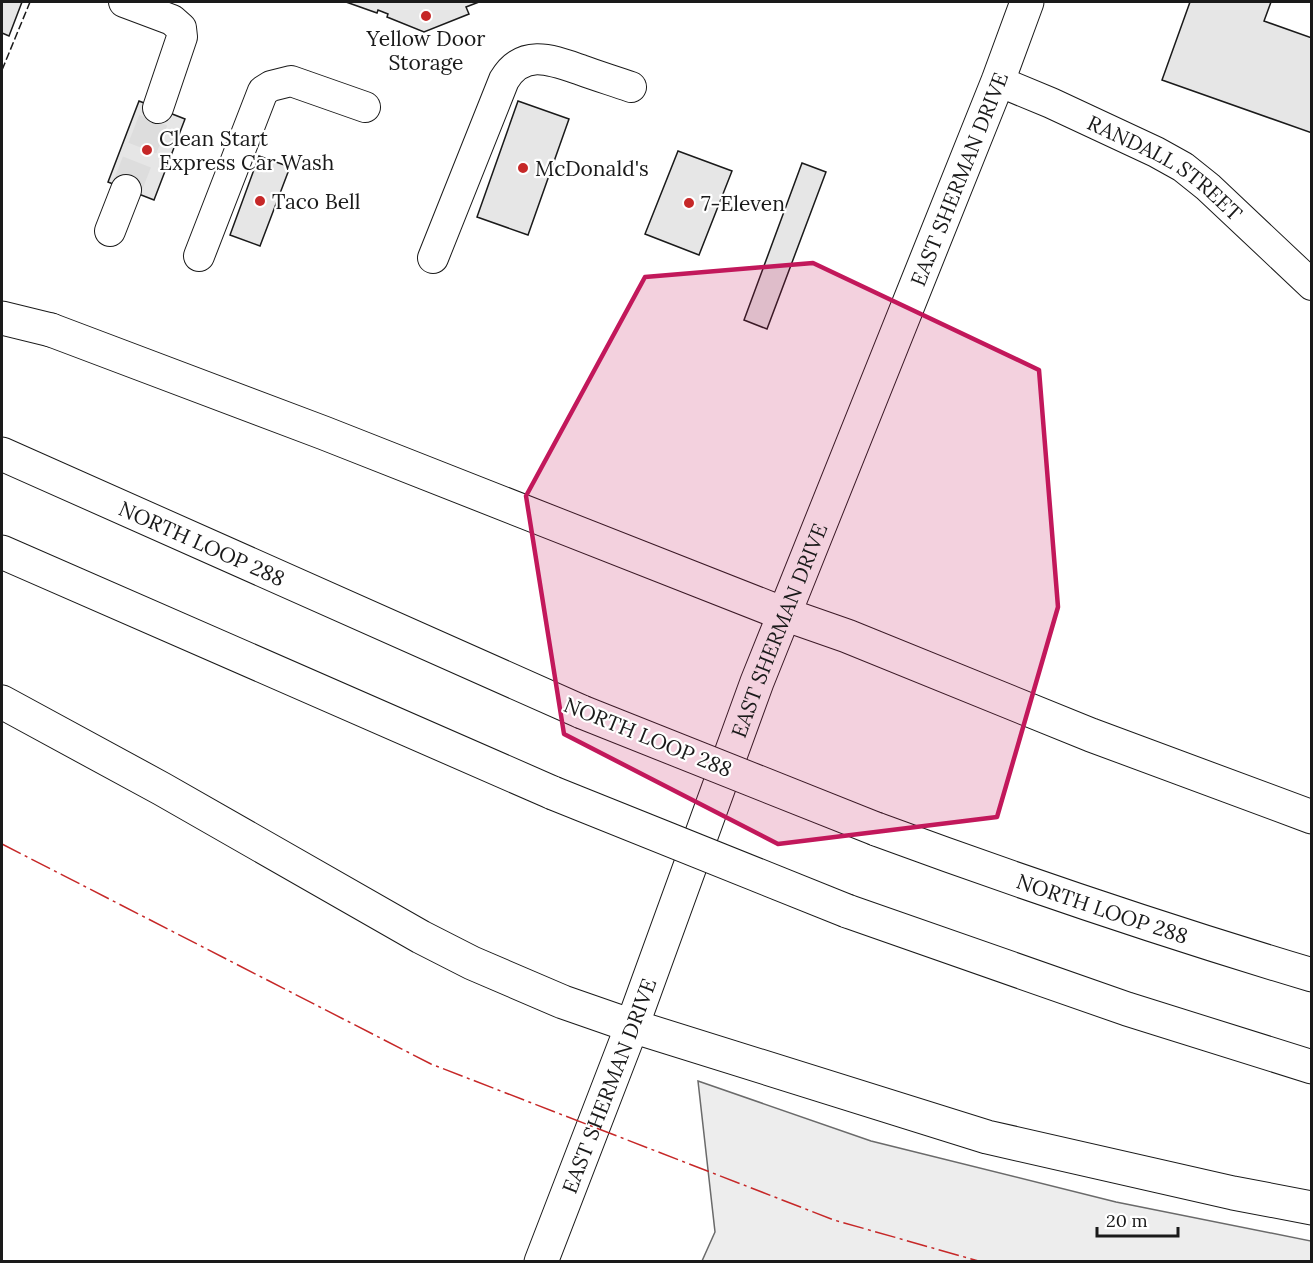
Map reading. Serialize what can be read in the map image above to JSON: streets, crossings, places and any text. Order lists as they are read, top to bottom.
{
  "streets": {
    "main road": ["EAST SHERMAN DRIVE", "NORTH LOOP 288"],
    "street": ["RANDALL STREET"]
  },
  "crossings": [
    ["RANDALL STREET", "EAST SHERMAN DRIVE"]
  ],
  "places": [
    "Yellow Door Storage",
    "Clean Start Express Car Wash",
    "McDonald's",
    "Taco Bell",
    "7-Eleven"
  ],
  "scale_bar": "20 m"
}
